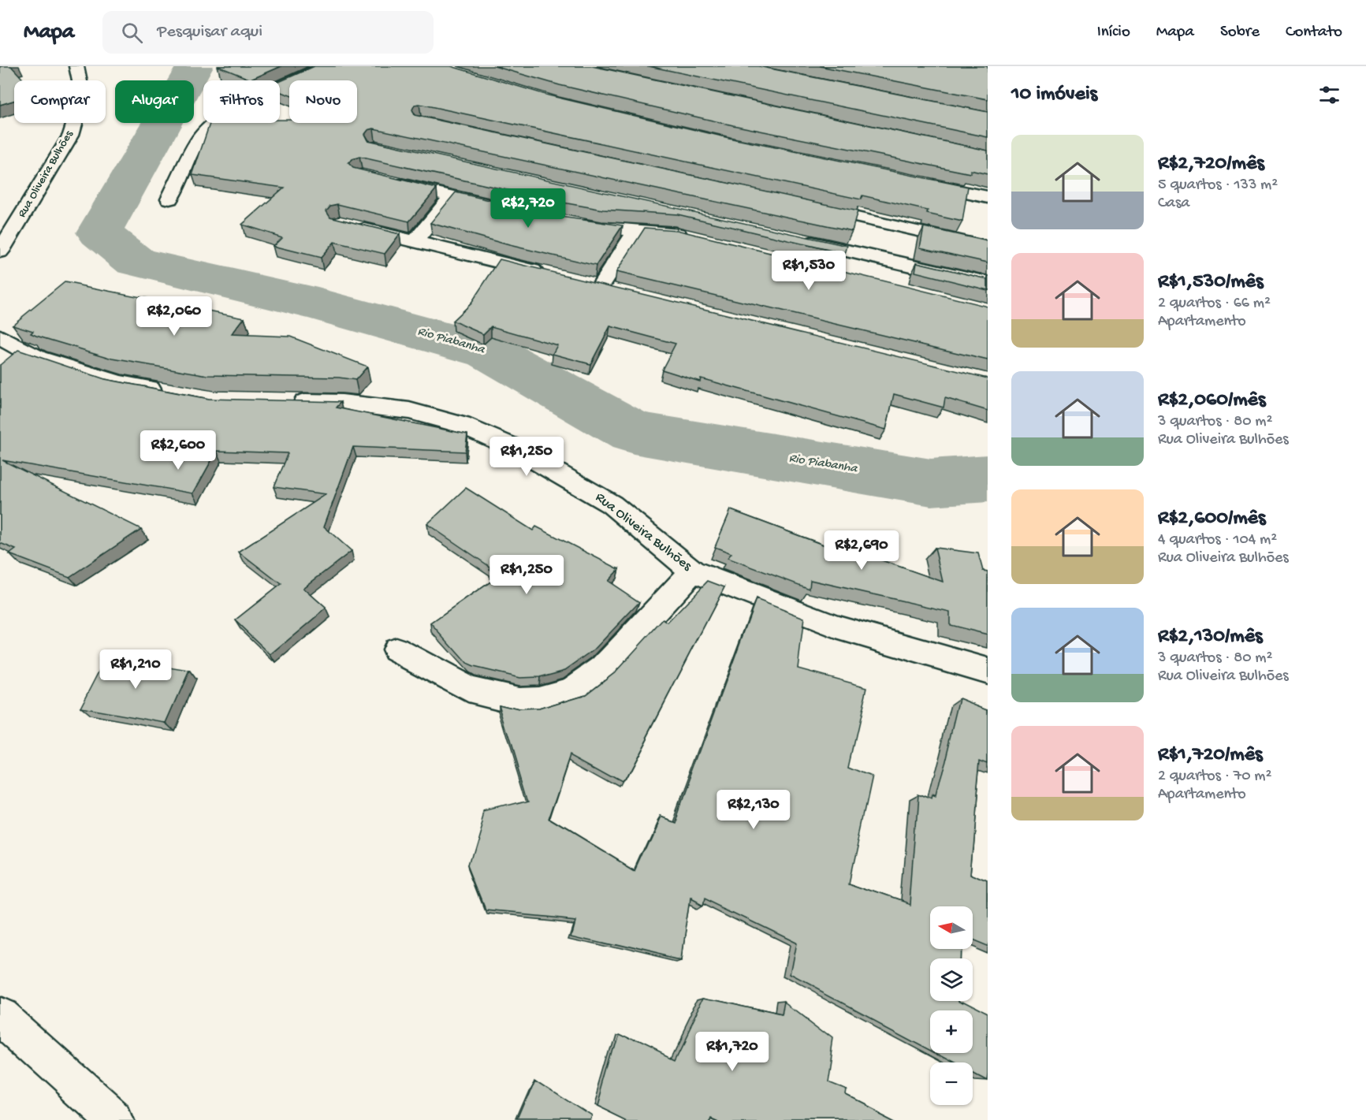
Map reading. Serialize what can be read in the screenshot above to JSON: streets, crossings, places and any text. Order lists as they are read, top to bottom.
{
  "streets": {
    "street": ["Rua Oliveira Bulhões"]
  },
  "water": ["Rio Piabanha"],
  "north": "left",
  "page": {
    "header": "Mapa",
    "search": "Pesquisar aqui",
    "nav": [
      "Início",
      "Mapa",
      "Sobre",
      "Contato"
    ],
    "heading": "10 imóveis",
    "chip": [
      "Comprar",
      "Alugar",
      "Filtros",
      "Novo"
    ],
    "list": [
      {
        "name": "R$2,720/mês",
        "note": "5 quartos · 133 m² · Casa"
      },
      {
        "name": "R$1,530/mês",
        "note": "2 quartos · 66 m² · Apartamento"
      },
      {
        "name": "R$2,060/mês",
        "note": "3 quartos · 80 m² · Rua Oliveira Bulhões"
      },
      {
        "name": "R$2,600/mês",
        "note": "4 quartos · 104 m² · Rua Oliveira Bulhões"
      },
      {
        "name": "R$2,130/mês",
        "note": "3 quartos · 80 m² · Rua Oliveira Bulhões"
      },
      {
        "name": "R$1,720/mês",
        "note": "2 quartos · 70 m² · Apartamento"
      }
    ],
    "price": [
      "R$2,720",
      "R$1,530",
      "R$2,060",
      "R$2,600",
      "R$1,250",
      "R$2,690",
      "R$1,250",
      "R$1,210",
      "R$2,130",
      "R$1,720"
    ],
    "map_buttons": ["+", "−"]
  }
}
